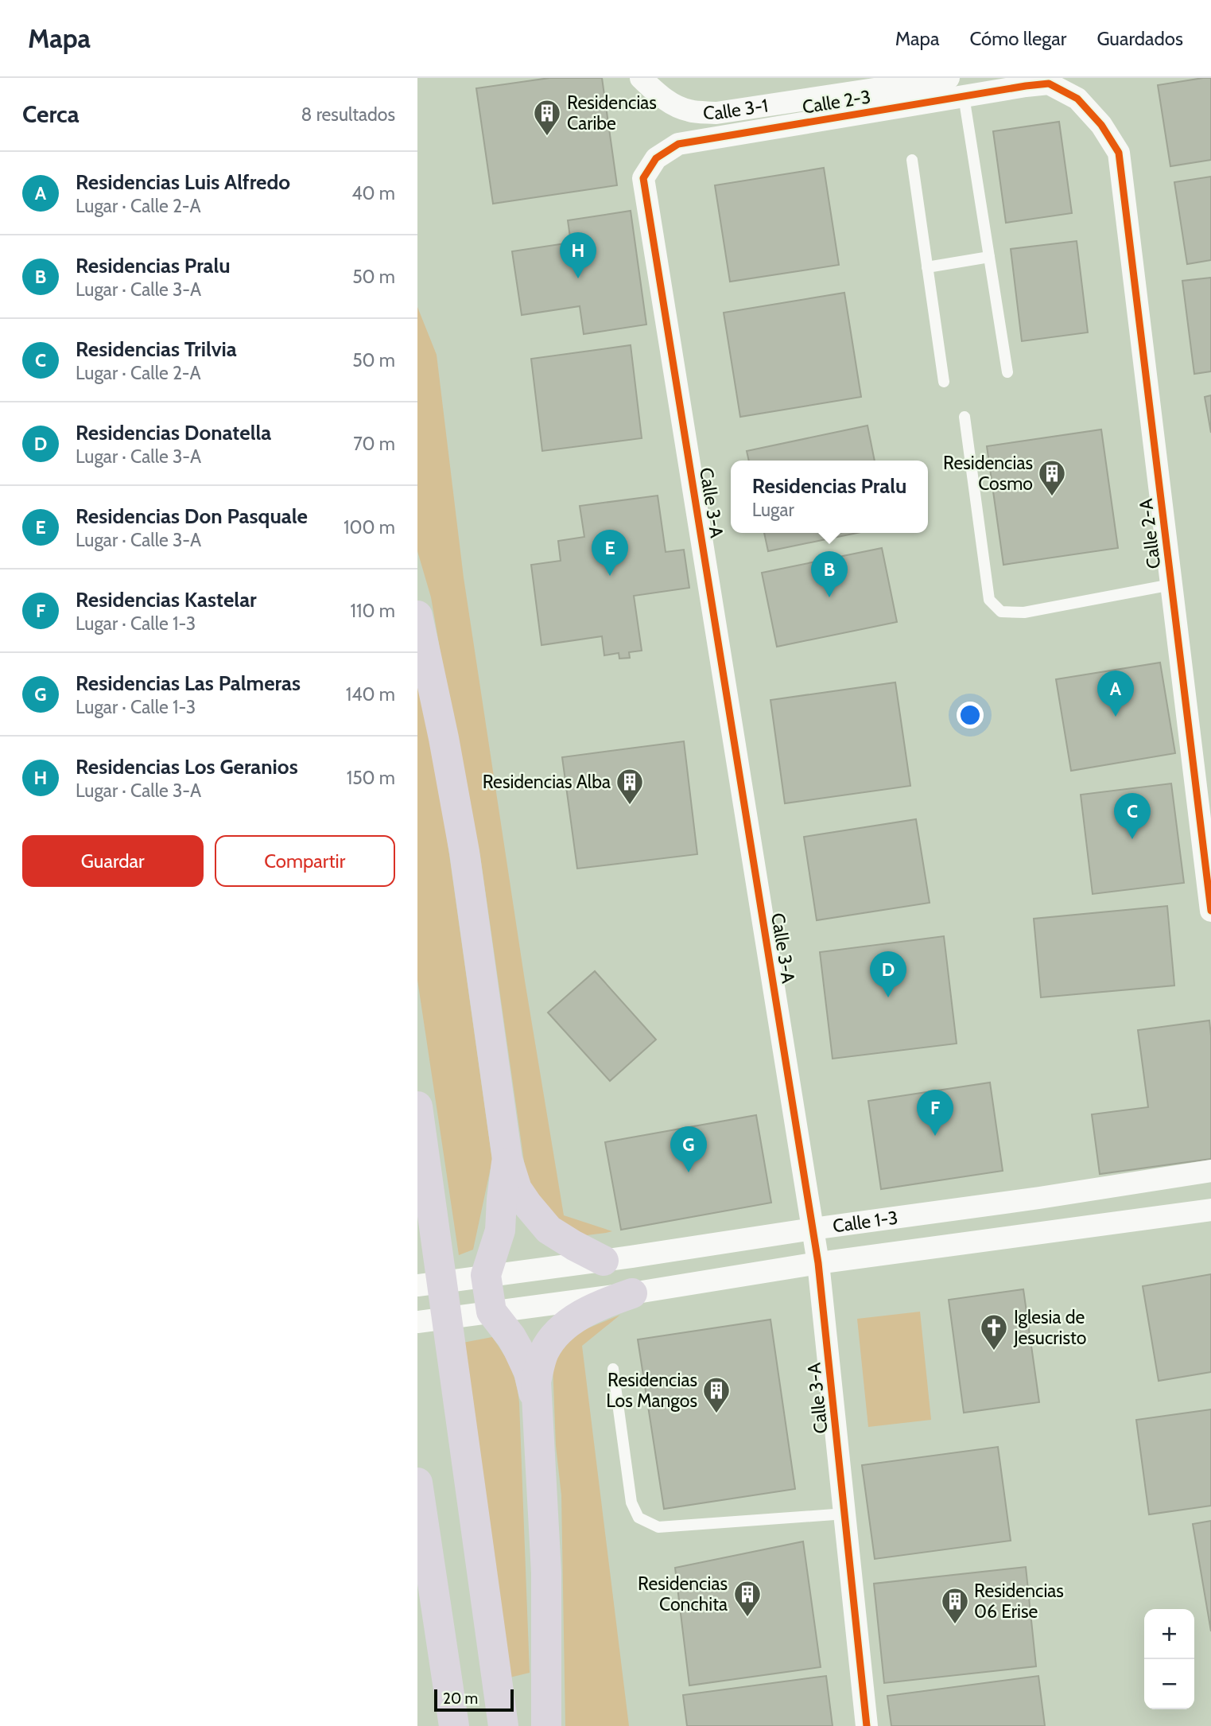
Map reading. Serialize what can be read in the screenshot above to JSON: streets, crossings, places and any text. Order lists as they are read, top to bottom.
{
  "streets": {
    "street": [
      "Calle 2-3",
      "Calle 3-1",
      "Calle 3-A",
      "Calle 2-A",
      "Calle 1-3"
    ]
  },
  "crossings": [
    ["Calle 2-3", "Calle 3-A"],
    ["Calle 2-3", "Calle 2-A"],
    ["Calle 3-A", "Calle 1-3"]
  ],
  "places": {
    "building": [
      "Residencias Caribe",
      "Residencias Cosmo",
      "Residencias Alba",
      "Residencias Los Mangos",
      "Residencias Conchita",
      "Residencias 06 Erise"
    ],
    "church": ["Iglesia de Jesucristo"]
  },
  "scale_bar": "20 m",
  "page": {
    "header": "Mapa",
    "nav": ["Mapa", "Cómo llegar", "Guardados"],
    "heading": ["Cerca", "8 resultados"],
    "list": [
      {
        "mark": "A",
        "name": "Residencias Luis Alfredo",
        "note": "Lugar · Calle 2-A",
        "value": "40 m"
      },
      {
        "mark": "B",
        "name": "Residencias Pralu",
        "note": "Lugar · Calle 3-A",
        "value": "50 m"
      },
      {
        "mark": "C",
        "name": "Residencias Trilvia",
        "note": "Lugar · Calle 2-A",
        "value": "50 m"
      },
      {
        "mark": "D",
        "name": "Residencias Donatella",
        "note": "Lugar · Calle 3-A",
        "value": "70 m"
      },
      {
        "mark": "E",
        "name": "Residencias Don Pasquale",
        "note": "Lugar · Calle 3-A",
        "value": "100 m"
      },
      {
        "mark": "F",
        "name": "Residencias Kastelar",
        "note": "Lugar · Calle 1-3",
        "value": "110 m"
      },
      {
        "mark": "G",
        "name": "Residencias Las Palmeras",
        "note": "Lugar · Calle 1-3",
        "value": "140 m"
      },
      {
        "mark": "H",
        "name": "Residencias Los Geranios",
        "note": "Lugar · Calle 3-A",
        "value": "150 m"
      }
    ],
    "pins": [
      "H",
      "E",
      "B",
      "A",
      "C",
      "D",
      "F",
      "G"
    ],
    "popup": ["Residencias Pralu", "Lugar"],
    "buttons": ["Guardar", "Compartir"],
    "map_buttons": ["+", "−"],
    "scale": "20 m"
  }
}
